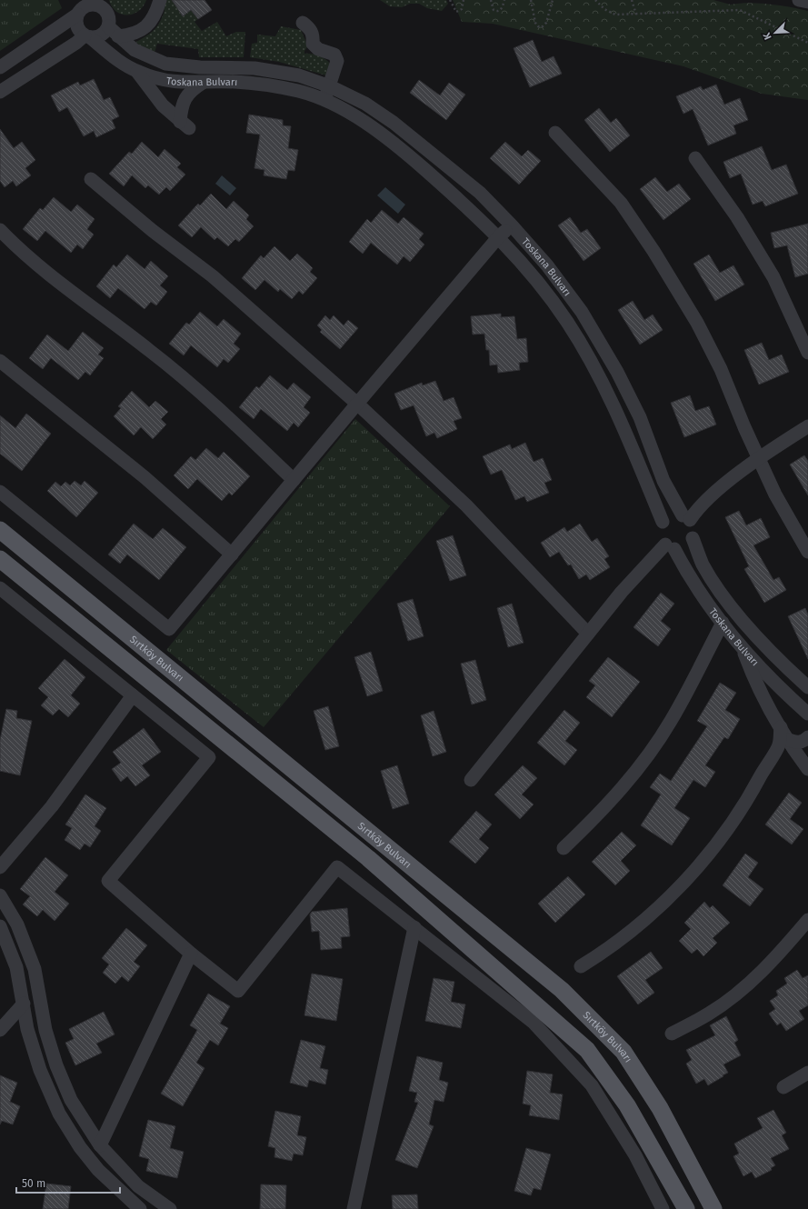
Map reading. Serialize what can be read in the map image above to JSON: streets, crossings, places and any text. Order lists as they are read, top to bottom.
{
  "streets": {
    "main road": ["Sırtköy Bulvarı"],
    "street": ["Toskana Bulvarı"]
  },
  "scale_bar": "50 m",
  "north": "bottom left"
}
